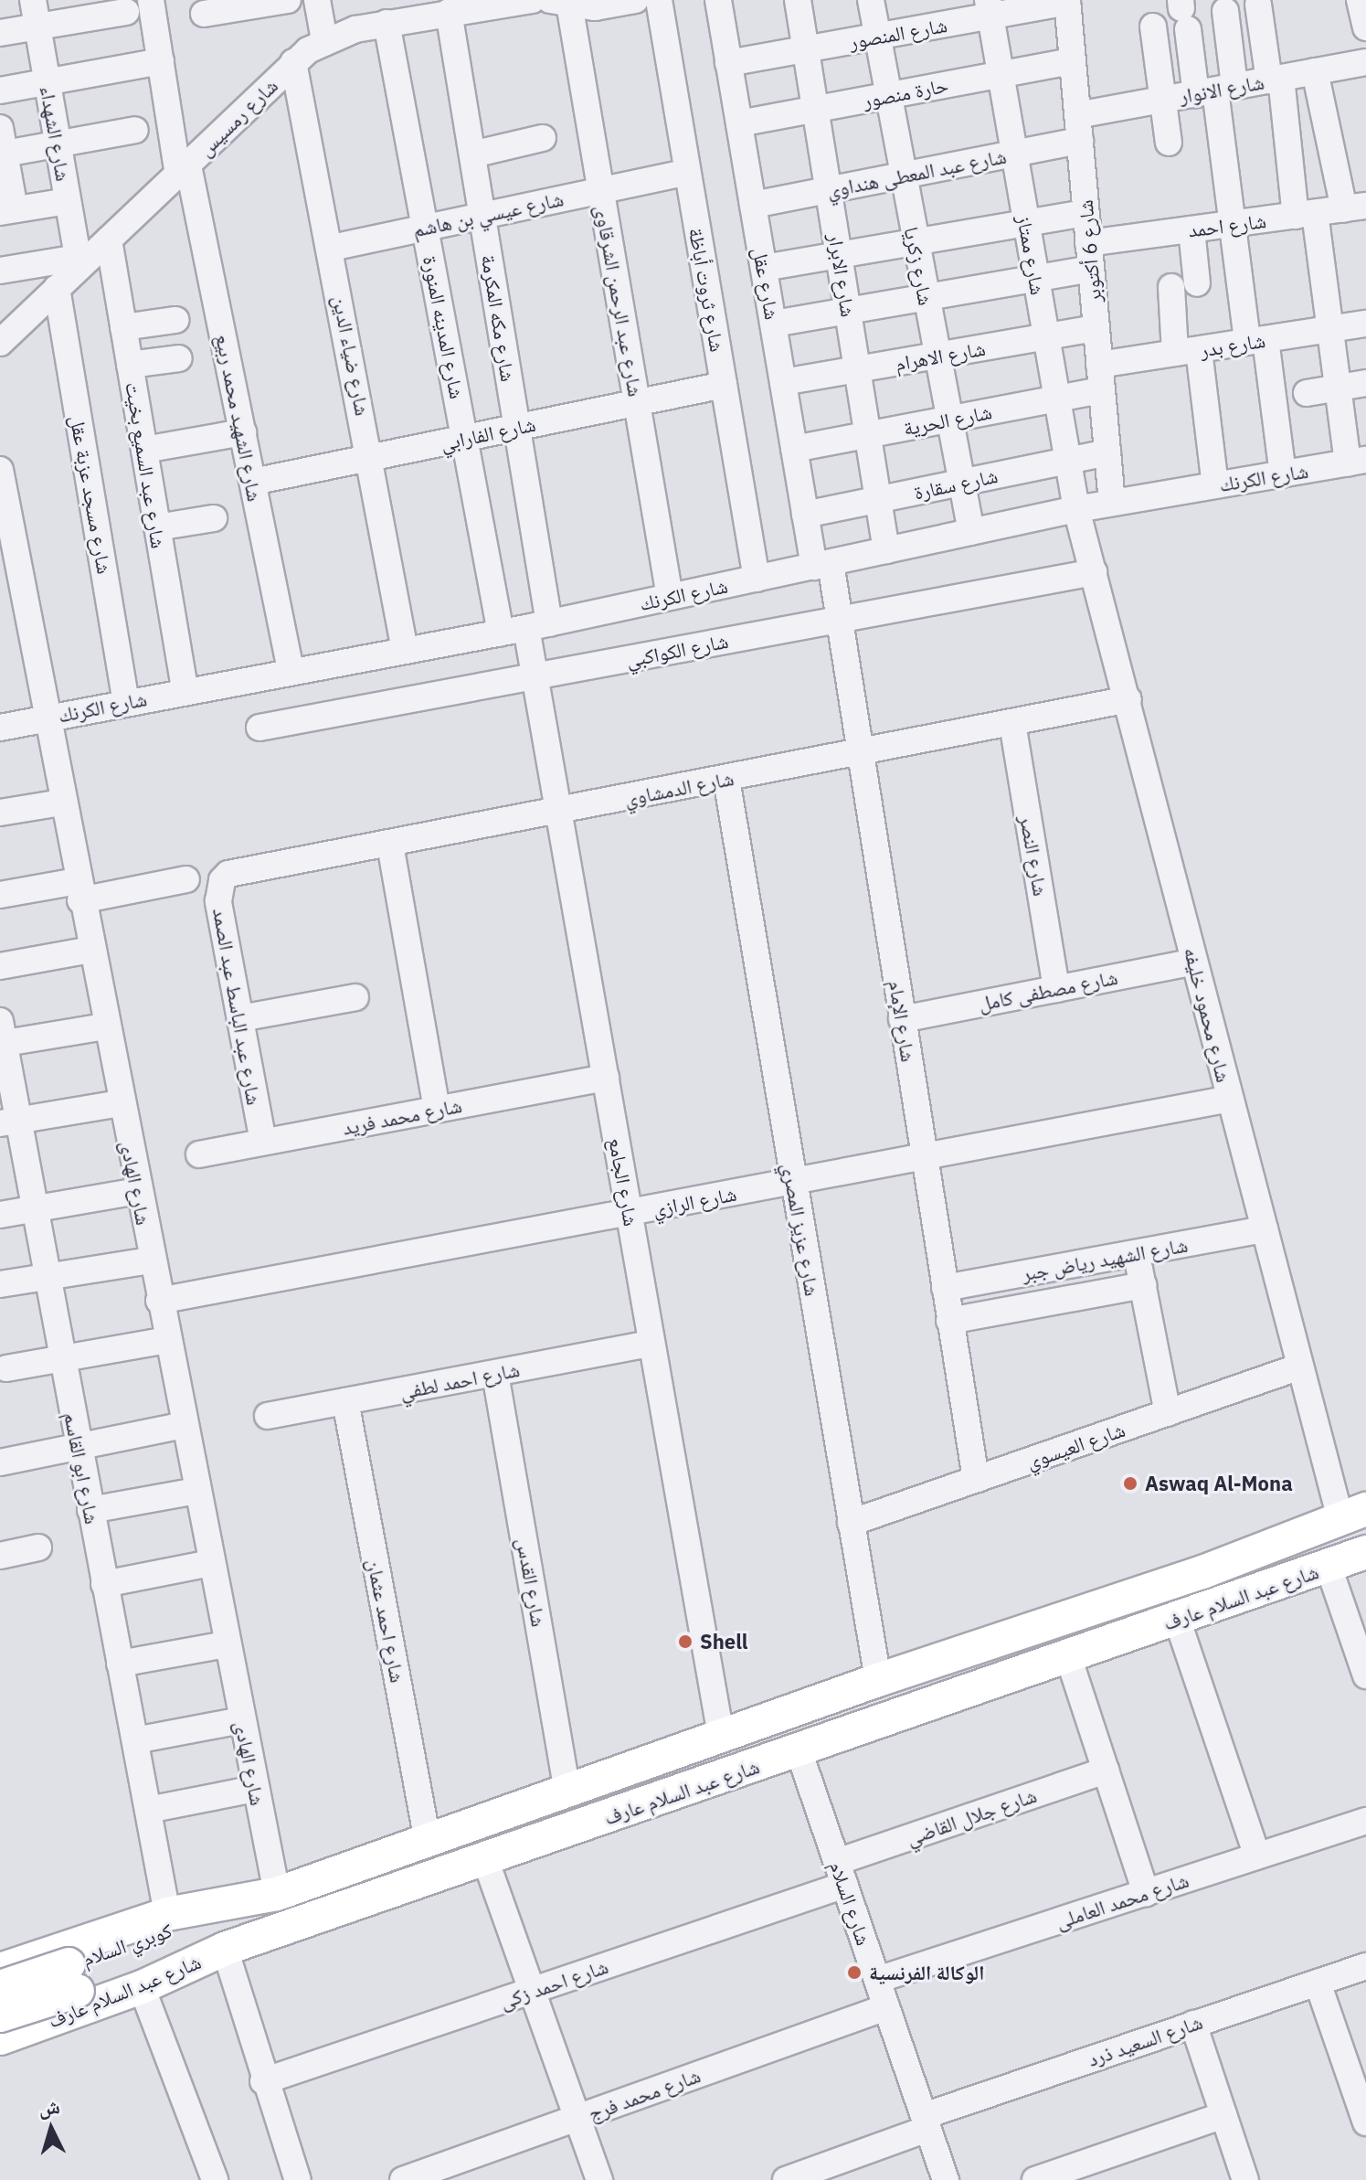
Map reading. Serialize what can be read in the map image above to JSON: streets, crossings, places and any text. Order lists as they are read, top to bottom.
{
  "streets": {
    "main road": ["شارع عبد السلام عارف", "كوبري السلام"],
    "street": [
      "شارع المنصور",
      "شارع الانوار",
      "حارة منصور",
      "شارع رمسيس",
      "شارع الشهداء",
      "شارع عبد المعطى هنداوي",
      "شارع عيسي بن هاشم",
      "شارع احمد",
      "شارع 6 أكتوبر",
      "شارع ممتاز",
      "شارع زكريا",
      "شارع الابرار",
      "شارع عقل",
      "شارع ثروت أباظة",
      "شارع عبد الرحمن الشرقاوى",
      "شارع مكه المكرمة",
      "شارع المدينه المنورة",
      "شارع بدر",
      "شارع ضياء الدين",
      "شارع الاهرام",
      "شارع الشهيد محمد ربيع",
      "شارع الحرية",
      "شارع الفارابي",
      "شارع عبد السميع بخيت",
      "شارع الكرنك",
      "شارع سقارة",
      "شارع مسجد عزبة عقل",
      "شارع الكواكبي",
      "شارع الدمشاوي",
      "شارع النصر",
      "شارع مصطفى كامل",
      "شارع عبد الباسط عبد الصمد",
      "شارع محمود خليفه",
      "شارع الإمام",
      "شارع محمد فريد",
      "شارع الجامع",
      "شارع الهادى",
      "شارع الرازي",
      "شارع عزيز المصري",
      "شارع الشهيد رياض جبر",
      "شارع احمد لطفي",
      "شارع العيسوي",
      "شارع ابو القاسم",
      "شارع القدس",
      "شارع احمد عثمان",
      "شارع جلال القاضي",
      "شارع محمد العاملى",
      "شارع السلام",
      "شارع احمد زكى",
      "شارع السعيد ذرد",
      "شارع محمد فرج"
    ]
  },
  "crossings": [
    ["شارع المنصور", "شارع 6 أكتوبر"],
    ["شارع المنصور", "شارع ممتاز"],
    ["شارع المنصور", "شارع زكريا"],
    ["شارع المنصور", "شارع الابرار"],
    ["شارع المنصور", "شارع عقل"],
    ["شارع الانوار", "شارع عبد المعطى هنداوي"],
    ["شارع الانوار", "شارع 6 أكتوبر"],
    ["حارة منصور", "شارع 6 أكتوبر"],
    ["حارة منصور", "شارع ممتاز"],
    ["حارة منصور", "شارع زكريا"],
    ["حارة منصور", "شارع الابرار"],
    ["حارة منصور", "شارع عقل"],
    ["شارع رمسيس", "شارع الشهداء"],
    ["شارع رمسيس", "شارع مكه المكرمة"],
    ["شارع رمسيس", "شارع المدينه المنورة"],
    ["شارع رمسيس", "شارع ضياء الدين"],
    ["شارع رمسيس", "شارع الشهيد محمد ربيع"],
    ["شارع رمسيس", "شارع عبد السميع بخيت"],
    ["شارع رمسيس", "شارع مسجد عزبة عقل"],
    ["شارع عبد المعطى هنداوي", "شارع 6 أكتوبر"],
    ["شارع عبد المعطى هنداوي", "شارع ممتاز"],
    ["شارع عبد المعطى هنداوي", "شارع زكريا"],
    ["شارع عبد المعطى هنداوي", "شارع الابرار"],
    ["شارع عبد المعطى هنداوي", "شارع عقل"],
    ["شارع عيسي بن هاشم", "شارع ثروت أباظة"],
    ["شارع عيسي بن هاشم", "شارع عبد الرحمن الشرقاوى"],
    ["شارع عيسي بن هاشم", "شارع مكه المكرمة"],
    ["شارع عيسي بن هاشم", "شارع المدينه المنورة"],
    ["شارع عيسي بن هاشم", "شارع ضياء الدين"],
    ["شارع احمد", "شارع 6 أكتوبر"],
    ["شارع احمد", "شارع ممتاز"],
    ["شارع احمد", "شارع زكريا"],
    ["شارع احمد", "شارع الابرار"],
    ["شارع احمد", "شارع عقل"],
    ["شارع 6 أكتوبر", "شارع بدر"],
    ["شارع 6 أكتوبر", "شارع الاهرام"],
    ["شارع 6 أكتوبر", "شارع الحرية"],
    ["شارع 6 أكتوبر", "شارع الكرنك"],
    ["شارع 6 أكتوبر", "شارع سقارة"],
    ["شارع ممتاز", "شارع الاهرام"],
    ["شارع ممتاز", "شارع الحرية"],
    ["شارع ممتاز", "شارع الكرنك"],
    ["شارع ممتاز", "شارع سقارة"],
    ["شارع ممتاز", "شارع محمود خليفه"],
    ["شارع زكريا", "شارع الاهرام"],
    ["شارع زكريا", "شارع الحرية"],
    ["شارع زكريا", "شارع الكرنك"],
    ["شارع زكريا", "شارع سقارة"],
    ["شارع الابرار", "شارع الاهرام"],
    ["شارع الابرار", "شارع الحرية"],
    ["شارع الابرار", "شارع الكرنك"],
    ["شارع الابرار", "شارع سقارة"],
    ["شارع عقل", "شارع الاهرام"],
    ["شارع عقل", "شارع الحرية"],
    ["شارع عقل", "شارع الكرنك"],
    ["شارع عقل", "شارع سقارة"],
    ["شارع عقل", "شارع الإمام"],
    ["شارع ثروت أباظة", "شارع الفارابي"],
    ["شارع ثروت أباظة", "شارع الكرنك"],
    ["شارع عبد الرحمن الشرقاوى", "شارع الفارابي"],
    ["شارع عبد الرحمن الشرقاوى", "شارع الكرنك"],
    ["شارع مكه المكرمة", "شارع الفارابي"],
    ["شارع مكه المكرمة", "شارع الكرنك"],
    ["شارع مكه المكرمة", "شارع الجامع"],
    ["شارع المدينه المنورة", "شارع الفارابي"],
    ["شارع المدينه المنورة", "شارع الكرنك"],
    ["شارع ضياء الدين", "شارع الفارابي"],
    ["شارع ضياء الدين", "شارع الكرنك"],
    ["شارع الشهيد محمد ربيع", "شارع الفارابي"],
    ["شارع الشهيد محمد ربيع", "شارع الكرنك"],
    ["شارع عبد السميع بخيت", "شارع الكرنك"],
    ["شارع الكرنك", "شارع مسجد عزبة عقل"],
    ["شارع الكرنك", "شارع محمود خليفه"],
    ["شارع الكرنك", "شارع الإمام"],
    ["شارع الكرنك", "شارع الجامع"],
    ["شارع الكرنك", "شارع الهادى"],
    ["شارع الكواكبي", "شارع محمود خليفه"],
    ["شارع الكواكبي", "شارع الإمام"],
    ["شارع الكواكبي", "شارع الجامع"],
    ["شارع الدمشاوي", "شارع النصر"],
    ["شارع الدمشاوي", "شارع عبد الباسط عبد الصمد"],
    ["شارع الدمشاوي", "شارع محمود خليفه"],
    ["شارع الدمشاوي", "شارع الإمام"],
    ["شارع الدمشاوي", "شارع الجامع"],
    ["شارع الدمشاوي", "شارع عزيز المصري"],
    ["شارع النصر", "شارع مصطفى كامل"],
    ["شارع مصطفى كامل", "شارع محمود خليفه"],
    ["شارع مصطفى كامل", "شارع الإمام"],
    ["شارع عبد الباسط عبد الصمد", "شارع محمد فريد"],
    ["شارع محمود خليفه", "شارع الرازي"],
    ["شارع محمود خليفه", "شارع الشهيد رياض جبر"],
    ["شارع محمود خليفه", "شارع العيسوي"],
    ["شارع محمود خليفه", "شارع عبد السلام عارف"],
    ["شارع الإمام", "شارع الرازي"],
    ["شارع الإمام", "شارع الشهيد رياض جبر"],
    ["شارع الإمام", "شارع العيسوي"],
    ["شارع محمد فريد", "شارع الجامع"],
    ["شارع الجامع", "شارع الرازي"],
    ["شارع الجامع", "شارع احمد لطفي"],
    ["شارع الجامع", "شارع عبد السلام عارف"],
    ["شارع الهادى", "شارع الرازي"],
    ["شارع الهادى", "شارع عبد السلام عارف"],
    ["شارع الهادى", "كوبري السلام"],
    ["شارع الرازي", "شارع عزيز المصري"],
    ["شارع عزيز المصري", "شارع العيسوي"],
    ["شارع عزيز المصري", "شارع عبد السلام عارف"],
    ["شارع احمد لطفي", "شارع القدس"],
    ["شارع احمد لطفي", "شارع احمد عثمان"],
    ["شارع ابو القاسم", "شارع عبد السلام عارف"],
    ["شارع القدس", "شارع عبد السلام عارف"],
    ["شارع عبد السلام عارف", "شارع احمد عثمان"],
    ["شارع عبد السلام عارف", "شارع السلام"],
    ["شارع عبد السلام عارف", "كوبري السلام"],
    ["شارع جلال القاضي", "شارع السلام"],
    ["شارع جلال القاضي", "شارع احمد زكى"],
    ["شارع محمد العاملى", "شارع السلام"],
    ["شارع السلام", "شارع احمد زكى"],
    ["شارع السلام", "شارع السعيد ذرد"],
    ["شارع السلام", "شارع محمد فرج"]
  ],
  "places": ["Aswaq Al-Mona", "Shell", "الوكالة الفرنسية"],
  "north": "top"
}
